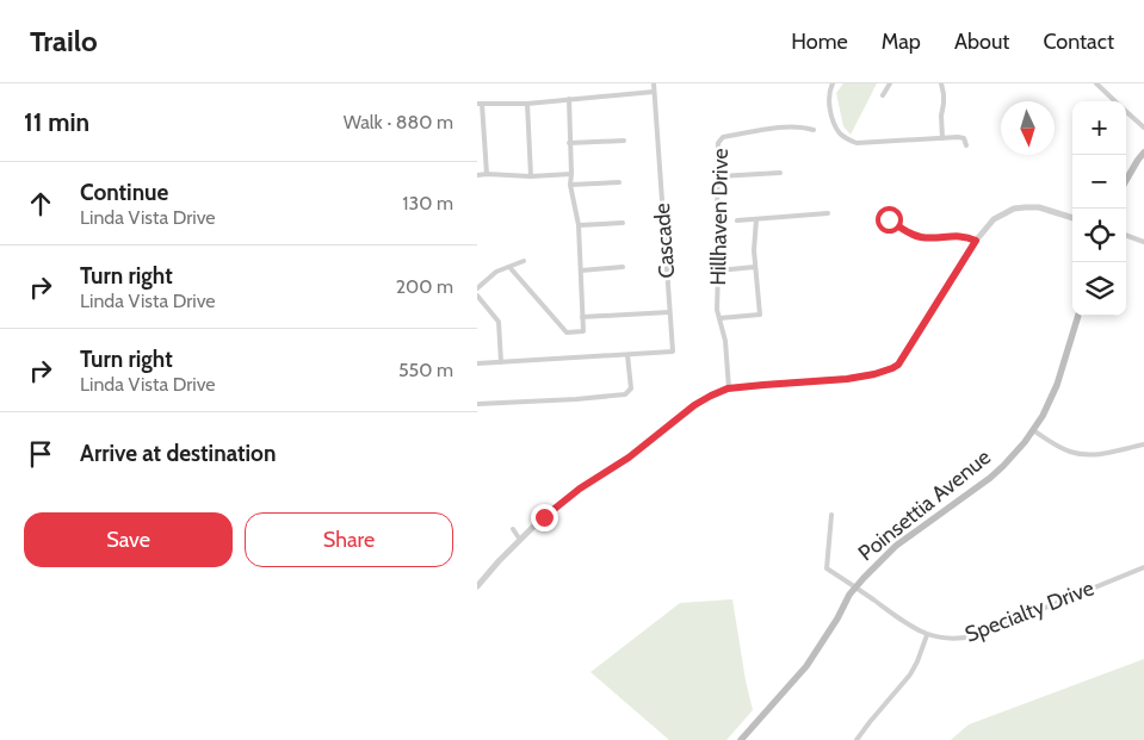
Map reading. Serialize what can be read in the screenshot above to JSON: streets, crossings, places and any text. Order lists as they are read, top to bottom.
{
  "streets": {
    "main road": ["Poinsettia Avenue"],
    "street": ["Hillhaven Drive", "Cascade", "Specialty Drive"]
  },
  "crossings": [
    ["Poinsettia Avenue", "Specialty Drive"]
  ],
  "north": "bottom",
  "page": {
    "header": "Trailo",
    "nav": [
      "Home",
      "Map",
      "About",
      "Contact"
    ],
    "heading": ["11 min", "Walk · 880 m"],
    "map_buttons": ["+", "−"],
    "list": [
      ["Continue", "Linda Vista Drive", "130 m"],
      ["Turn right", "Linda Vista Drive", "200 m"],
      ["Turn right", "Linda Vista Drive", "550 m"],
      "Arrive at destination"
    ],
    "buttons": ["Save", "Share"]
  }
}
